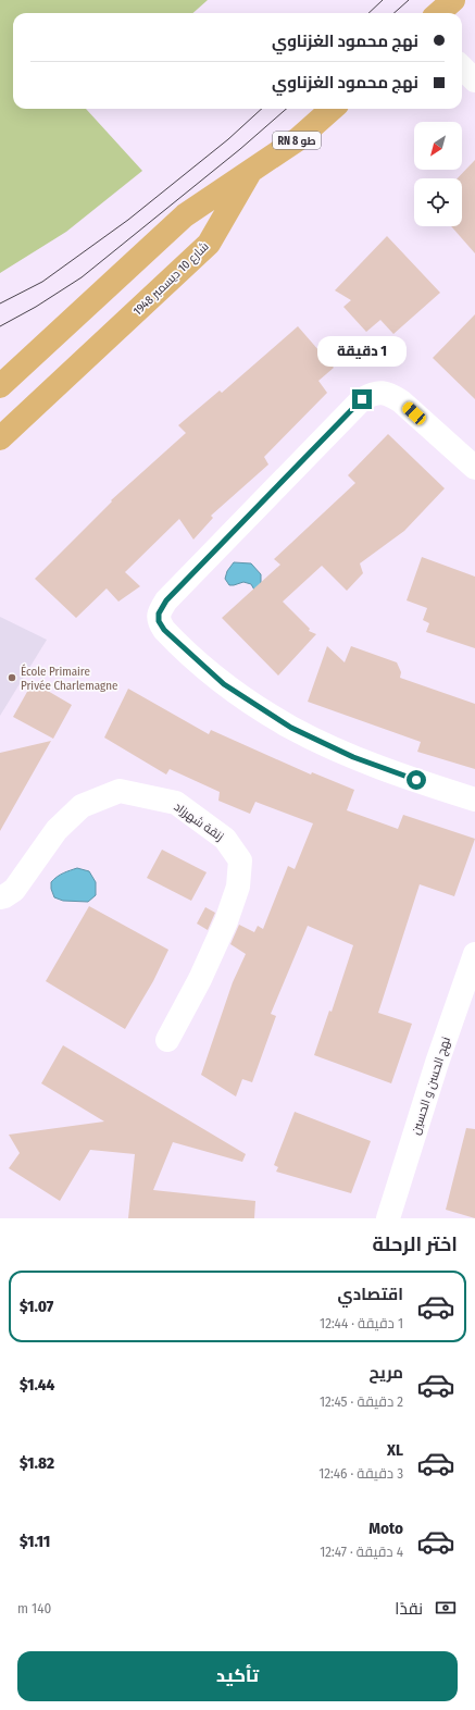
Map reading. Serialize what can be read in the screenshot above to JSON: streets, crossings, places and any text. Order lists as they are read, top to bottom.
{
  "streets": {
    "main road": ["RN 8 طو", "شارع 10 ديسمبر 1948"],
    "street": ["زنقة شهرزاد", "نهج الحسن و الحسين"]
  },
  "crossings": [
    ["RN 8 طو", "شارع 10 ديسمبر 1948"]
  ],
  "places": ["École Primaire Privée Charlemagne"],
  "north": "bottom left",
  "page": {
    "banner": ["نهج محمود الغزناوي", "نهج محمود الغزناوي"],
    "bubble": "1 دقيقة",
    "heading": "اختر الرحلة",
    "list": [
      {
        "name": "اقتصادي",
        "note": "1 دقيقة · 12:44",
        "value": "$1.07"
      },
      {
        "name": "مريح",
        "note": "2 دقيقة · 12:45",
        "value": "$1.44"
      },
      {
        "name": "XL",
        "note": "3 دقيقة · 12:46",
        "value": "$1.82"
      },
      {
        "name": "Moto",
        "note": "4 دقيقة · 12:47",
        "value": "$1.11"
      }
    ],
    "pay": ["نقدًا", "140 m"],
    "buttons": "تأكيد"
  }
}
